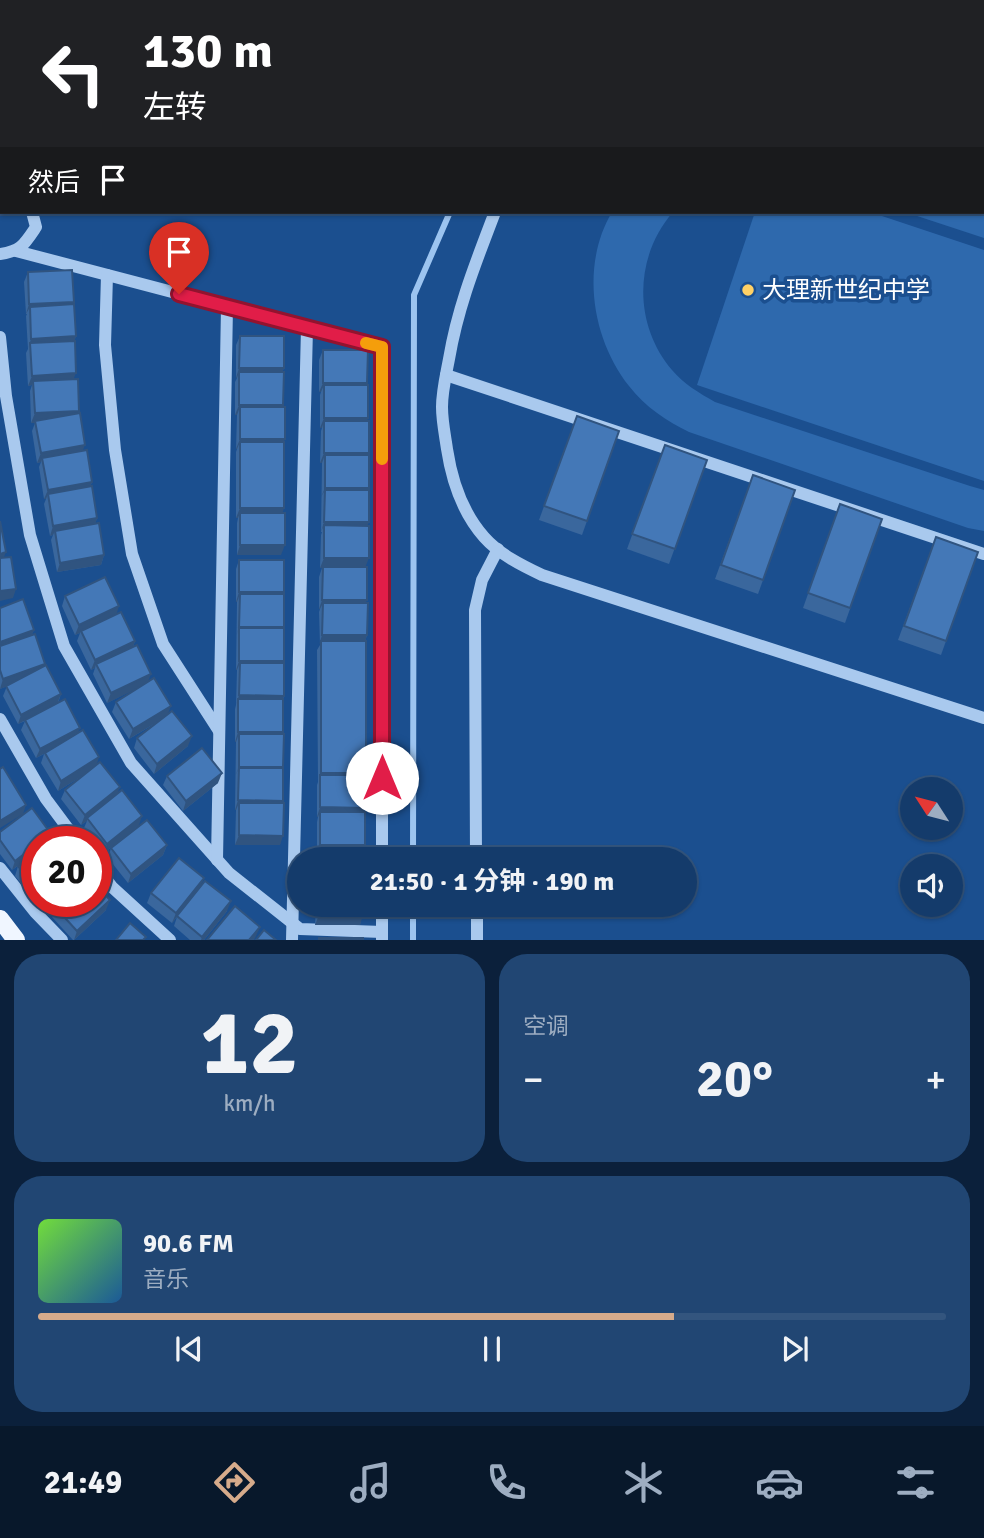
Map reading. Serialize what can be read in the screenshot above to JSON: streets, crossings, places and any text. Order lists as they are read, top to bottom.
{
  "places": ["大理新世纪中学"],
  "north": "top left",
  "page": {
    "turn": ["130 m", "左转"],
    "then": "然后",
    "limit": "20",
    "trip": "21:50 · 1 分钟 · 190 m",
    "tile": [
      ["12", "km/h"],
      "空调"
    ],
    "heat": ["−", "20°", "+"],
    "song": ["90.6 FM", "音乐"],
    "tabs": "21:49"
  }
}
